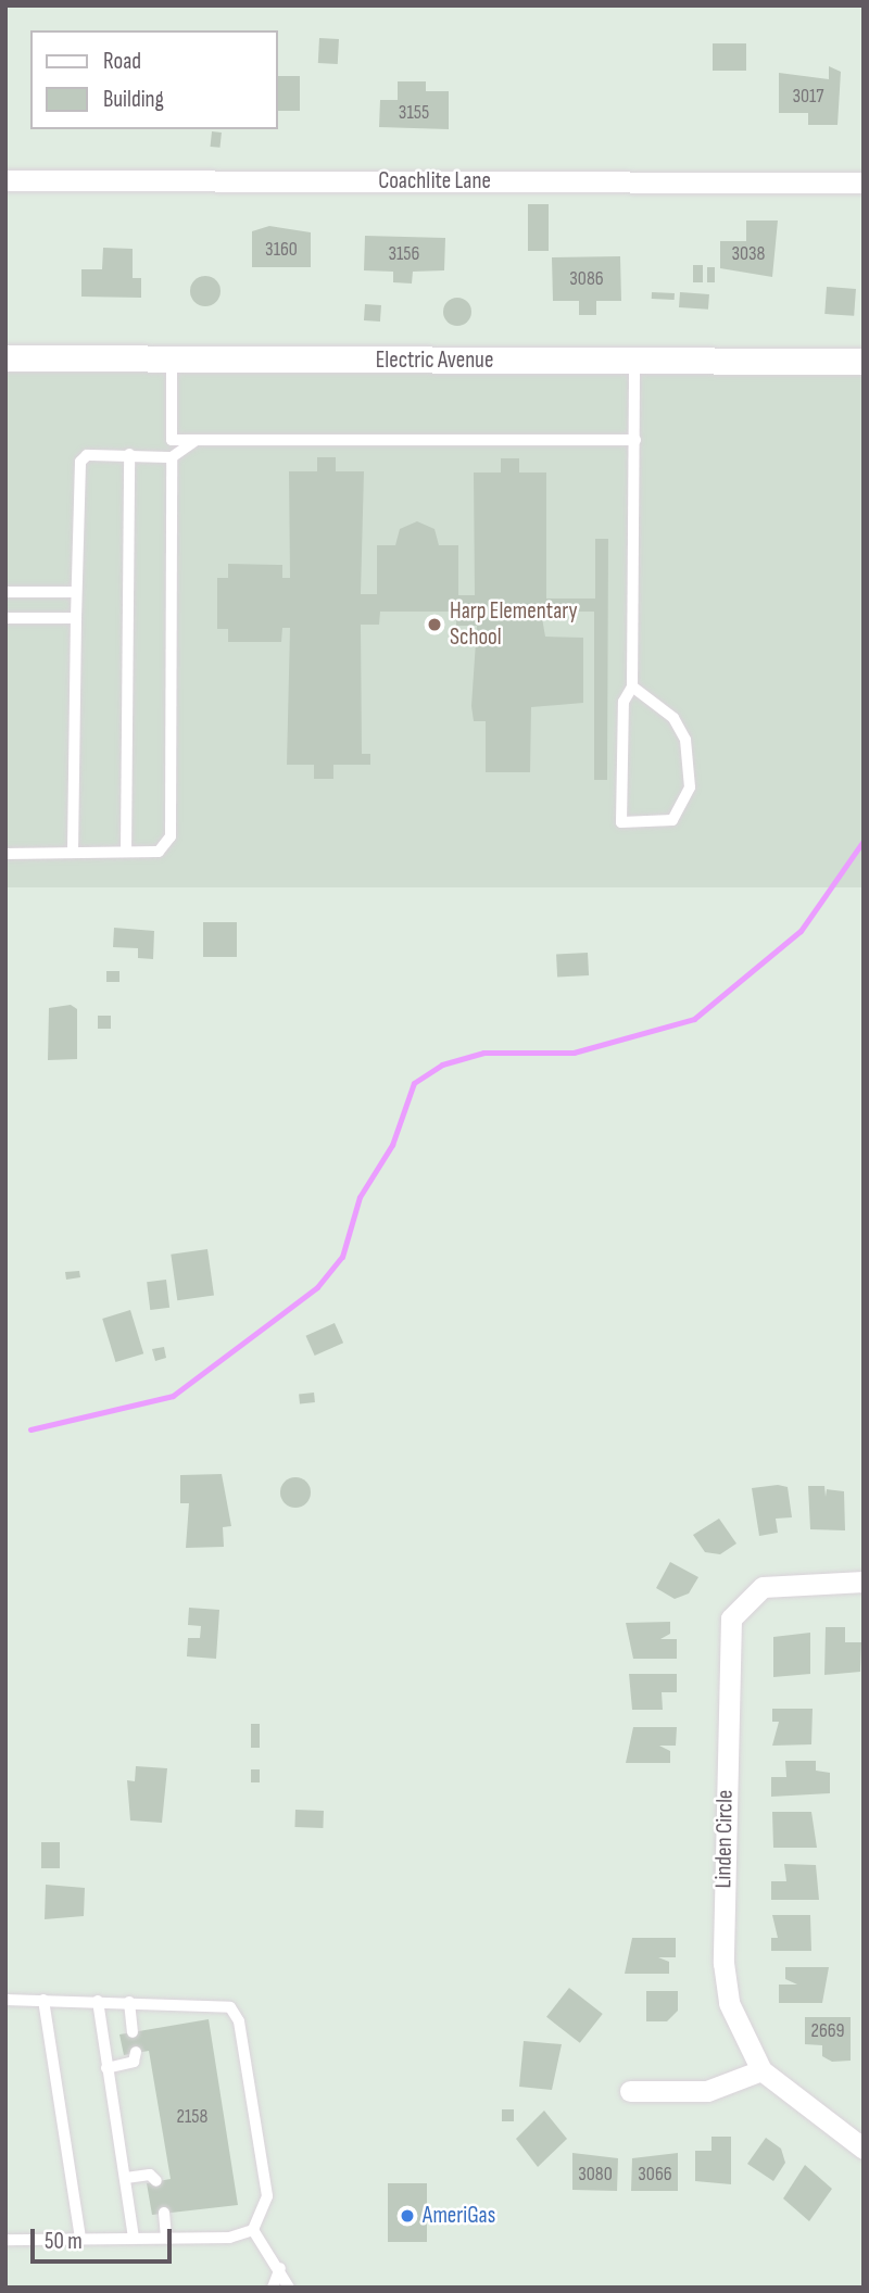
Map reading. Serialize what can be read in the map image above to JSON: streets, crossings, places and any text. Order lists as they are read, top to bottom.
{
  "streets": {
    "street": ["Coachlite Lane", "Electric Avenue", "Linden Circle"]
  },
  "places": ["Harp Elementary School", "AmeriGas"],
  "house_numbers": [
    "3017",
    "3155",
    "3160",
    "3156",
    "3038",
    "3086",
    "2669",
    "2158",
    "3080",
    "3066"
  ],
  "legend": ["Road", "Building"],
  "scale_bar": "50 m"
}
